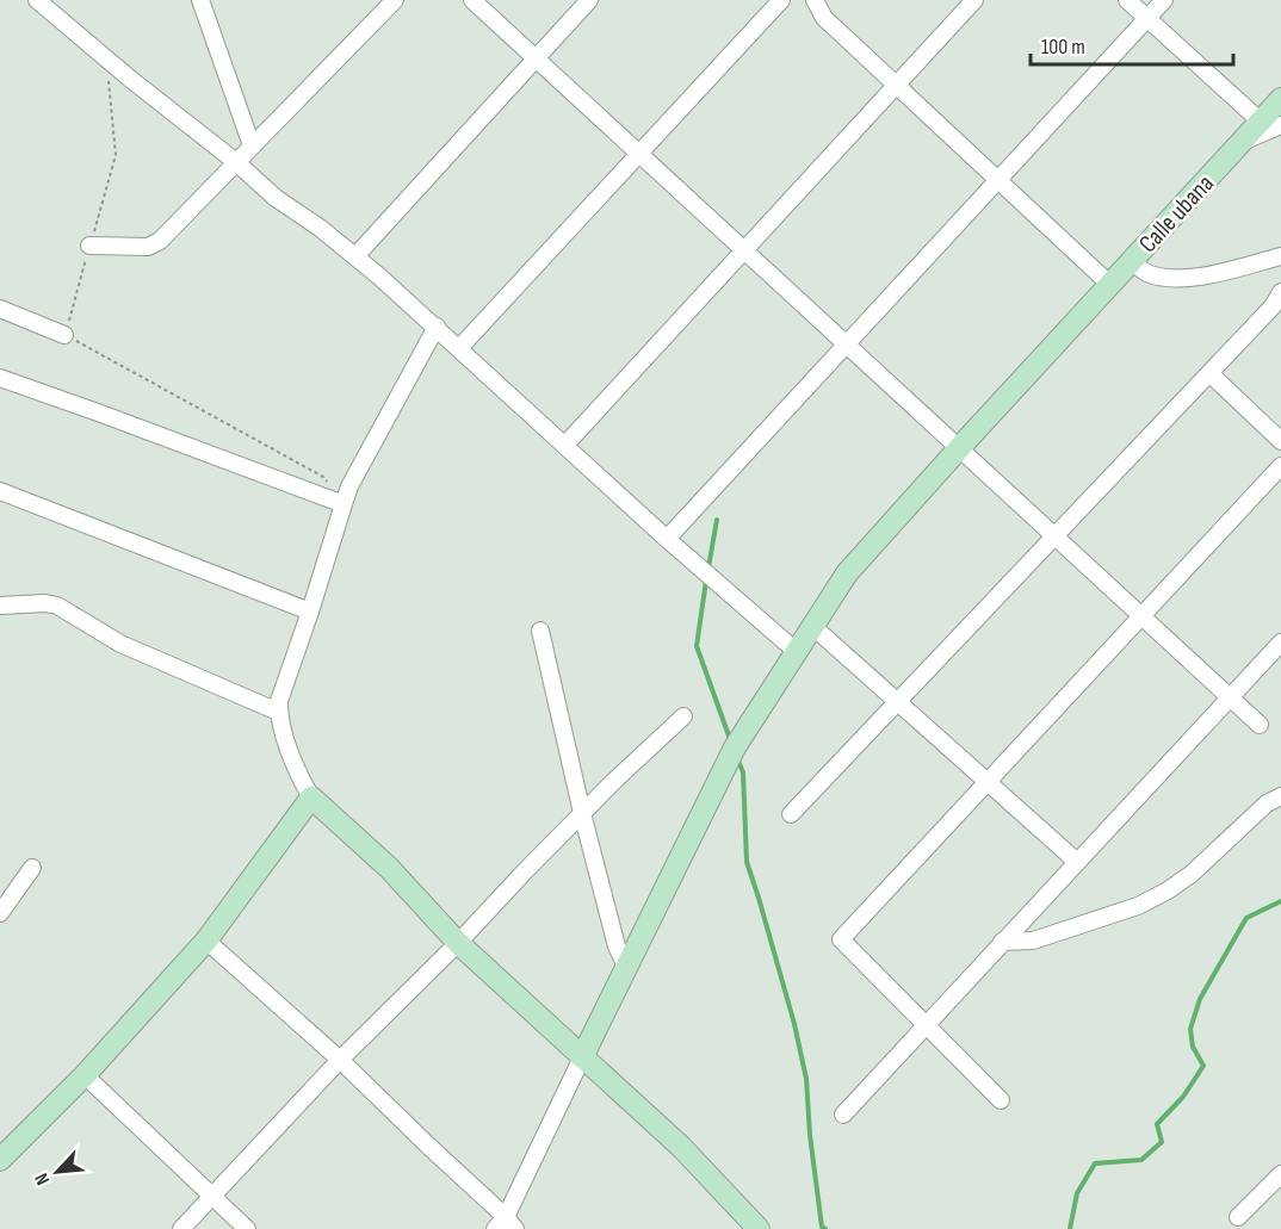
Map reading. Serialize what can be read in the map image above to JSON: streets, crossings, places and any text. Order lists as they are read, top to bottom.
{
  "streets": {
    "street": ["Calle ubana"]
  },
  "scale_bar": "100 m",
  "north": "bottom left"
}
